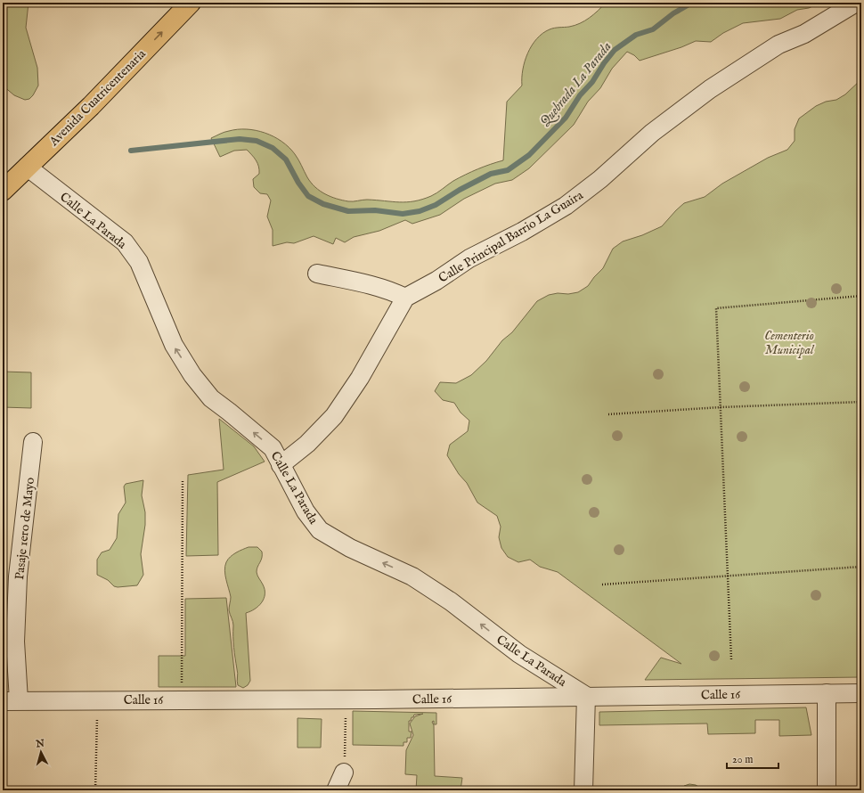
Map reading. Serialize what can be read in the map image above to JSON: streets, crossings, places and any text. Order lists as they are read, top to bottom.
{
  "streets": {
    "highway": ["Avenida Cuatricentenaria"],
    "street": [
      "Calle La Parada",
      "Calle Principal Barrio La Guaira",
      "Pasaje 1ero de Mayo",
      "Calle 16"
    ]
  },
  "crossings": [
    ["Avenida Cuatricentenaria", "Calle La Parada"],
    ["Calle La Parada", "Calle 16"],
    ["Pasaje 1ero de Mayo", "Calle 16"]
  ],
  "one_way": ["Avenida Cuatricentenaria", "Calle La Parada"],
  "water": ["Quebrada La Parada"],
  "parks": ["Cementerio Municipal"],
  "scale_bar": "20 m",
  "north": "top"
}
